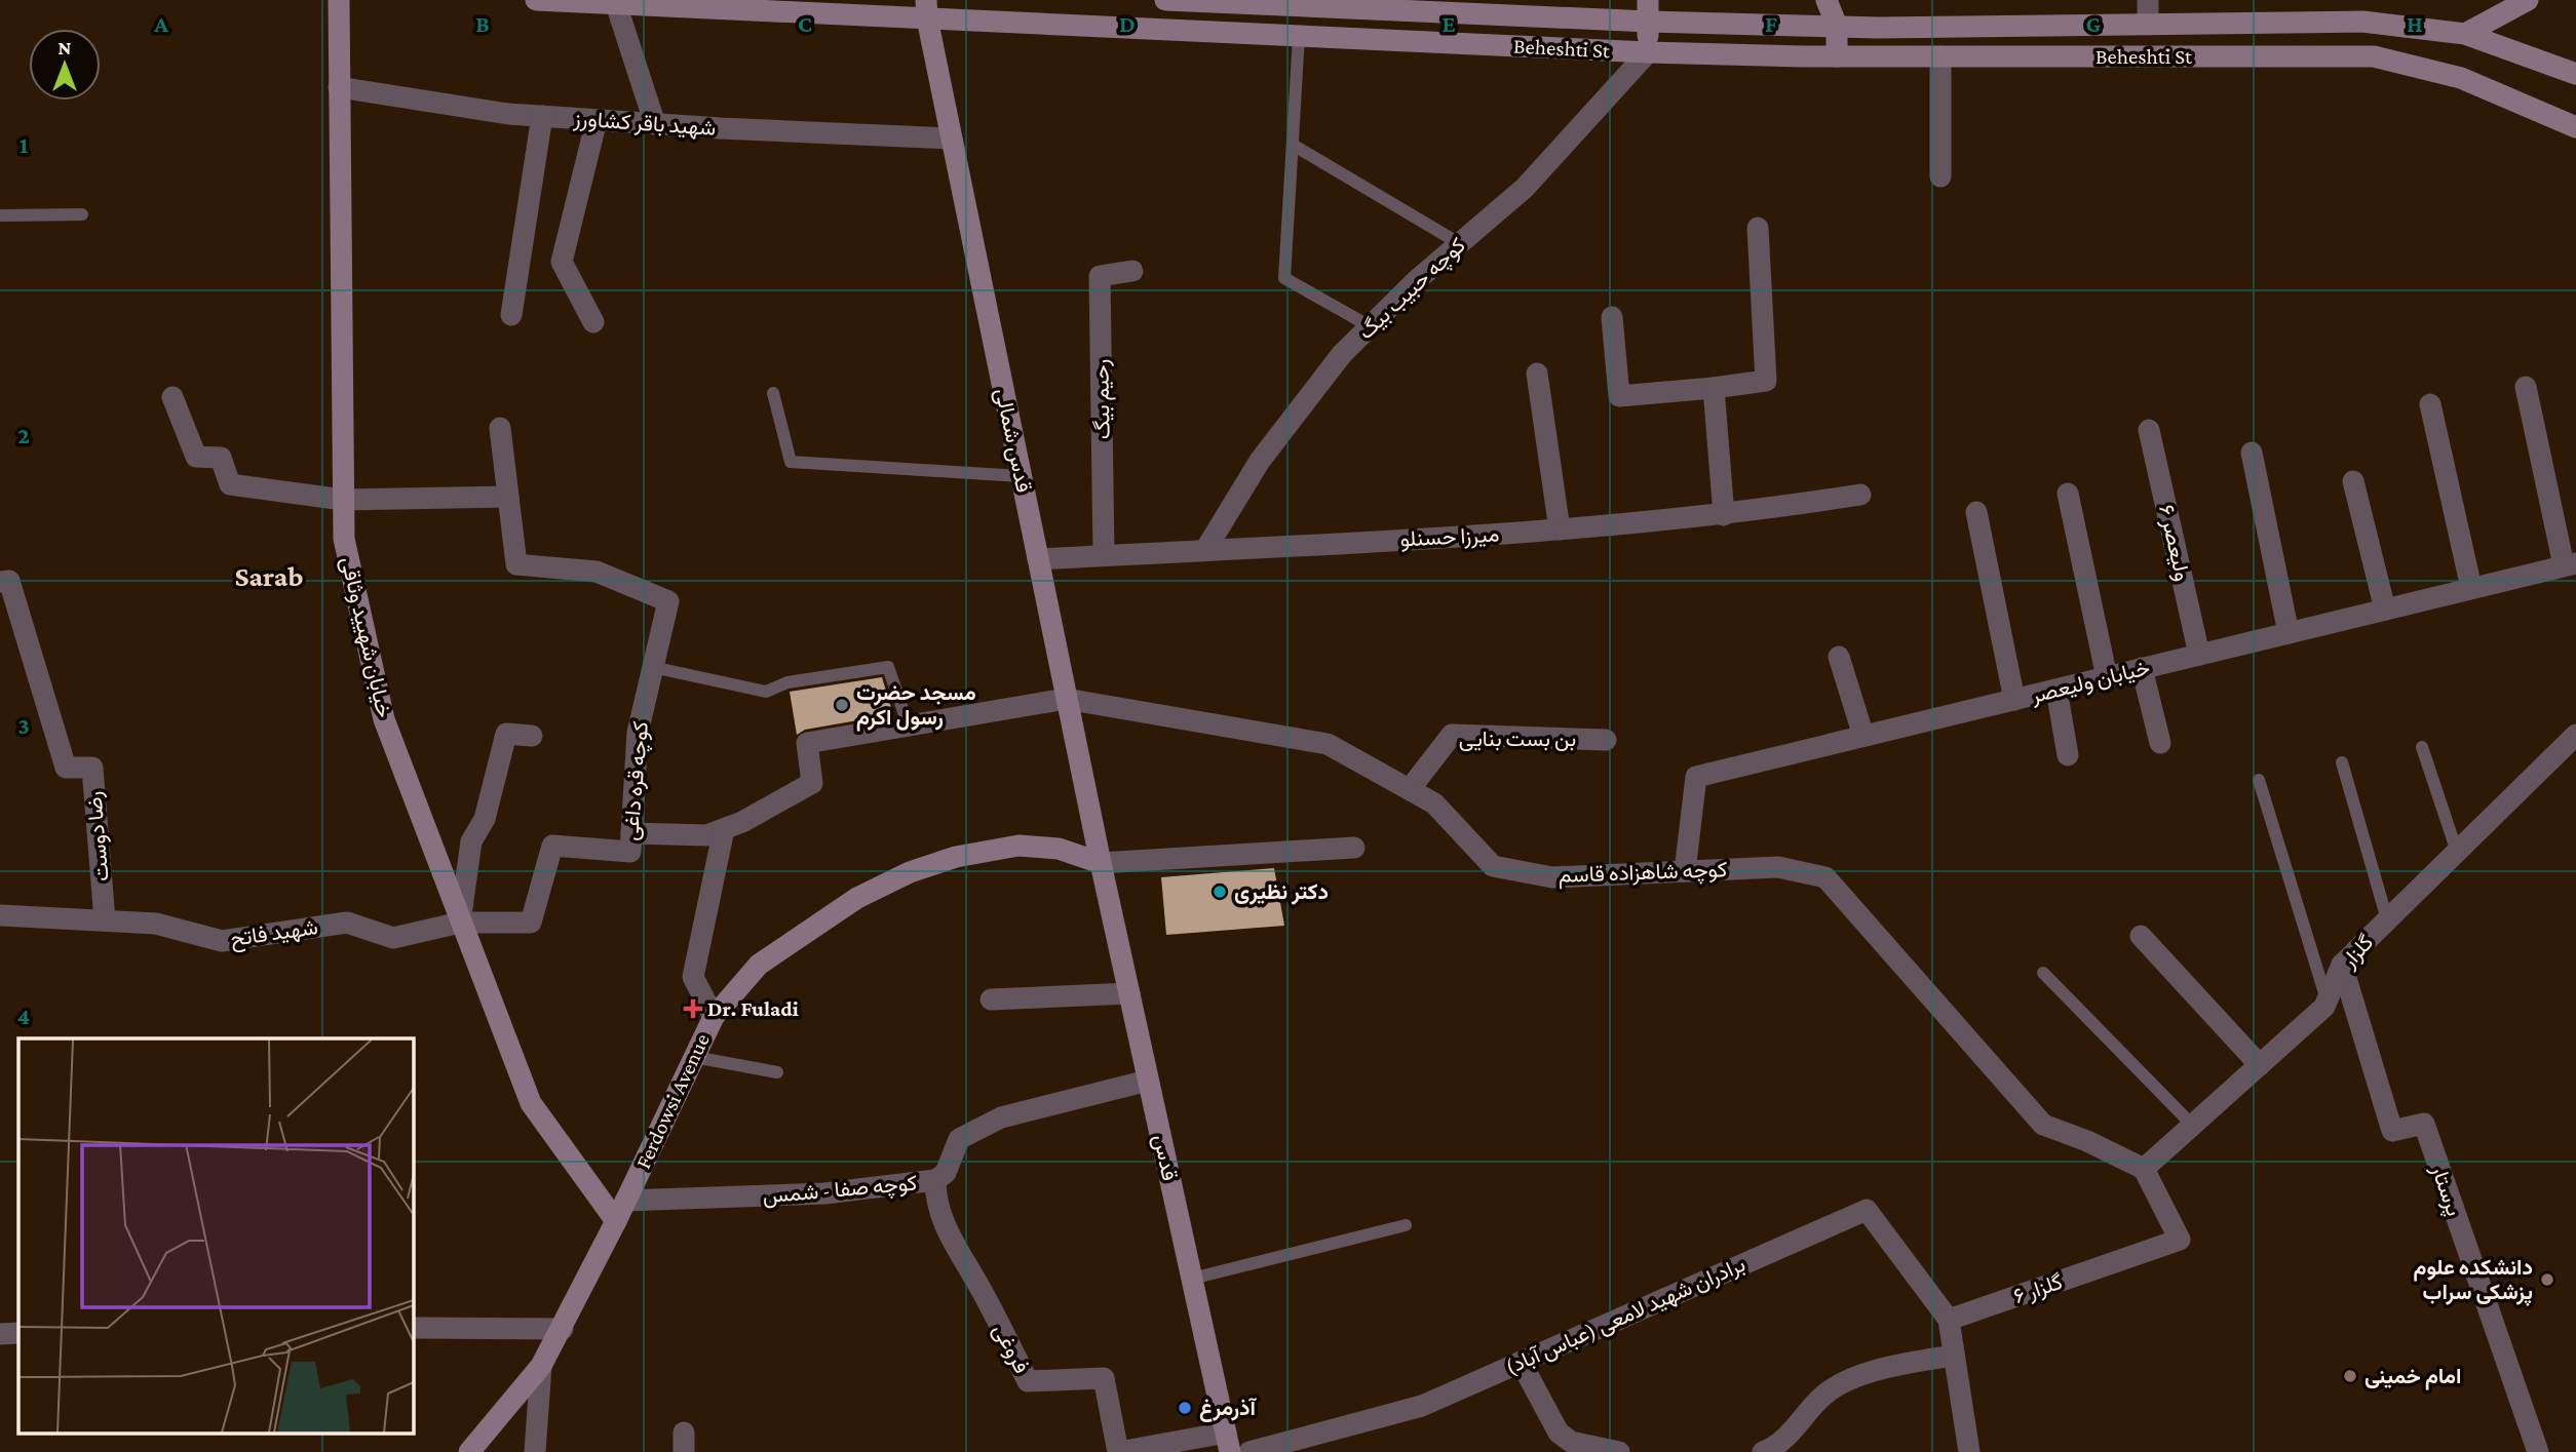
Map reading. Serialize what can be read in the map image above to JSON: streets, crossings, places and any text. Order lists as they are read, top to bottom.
{
  "streets": {
    "street": [
      "Beheshti St",
      "شهید باقر کشاورز",
      "کوچه حبیب بیگ",
      "رحیم بیگ",
      "قدس شمالی",
      "میرزا حسنلو",
      "ولیعصر ۶",
      "خیابان شهیید وثاقی",
      "خیابان ولیعصر",
      "بن بست بنایی",
      "کوچه قره داغی",
      "رضا دوست",
      "کوچه شاهزاده قاسم",
      "شهید فاتح",
      "گلزار",
      "Ferdowsi Avenue",
      "قدس",
      "کوچه صفا - شمس",
      "پرستار",
      "گلزار ۶",
      "برادران شهید لامعی (عباس آباد)",
      "فروغی"
    ]
  },
  "crossings": [
    ["Beheshti St", "کوچه حبیب بیگ"],
    ["Beheshti St", "قدس شمالی"],
    ["شهید باقر کشاورز", "قدس شمالی"],
    ["شهید باقر کشاورز", "خیابان شهیید وثاقی"],
    ["کوچه حبیب بیگ", "میرزا حسنلو"],
    ["رحیم بیگ", "میرزا حسنلو"],
    ["قدس شمالی", "میرزا حسنلو"],
    ["قدس شمالی", "کوچه شاهزاده قاسم"],
    ["قدس شمالی", "Ferdowsi Avenue"],
    ["قدس شمالی", "قدس"],
    ["ولیعصر ۶", "خیابان ولیعصر"],
    ["خیابان شهیید وثاقی", "کوچه قره داغی"],
    ["خیابان شهیید وثاقی", "شهید فاتح"],
    ["خیابان شهیید وثاقی", "Ferdowsi Avenue"],
    ["خیابان ولیعصر", "کوچه شاهزاده قاسم"],
    ["بن بست بنایی", "کوچه شاهزاده قاسم"],
    ["کوچه قره داغی", "شهید فاتح"],
    ["رضا دوست", "شهید فاتح"],
    ["کوچه شاهزاده قاسم", "گلزار"],
    ["کوچه شاهزاده قاسم", "گلزار ۶"],
    ["گلزار", "پرستار"],
    ["گلزار", "گلزار ۶"],
    ["Ferdowsi Avenue", "قدس"],
    ["Ferdowsi Avenue", "کوچه صفا - شمس"],
    ["قدس", "کوچه صفا - شمس"],
    ["قدس", "فروغی"],
    ["کوچه صفا - شمس", "فروغی"],
    ["گلزار ۶", "برادران شهید لامعی (عباس آباد)"]
  ],
  "districts": ["Sarab"],
  "places": {
    "other": [
      "مسجد حضرت رسول اکرم",
      "دکتر نظیری",
      "دانشکده علوم پزشکی سراب",
      "امام خمینی",
      "آذرمرغ"
    ],
    "health": ["Dr. Fuladi"]
  },
  "north": "top",
  "grid": {
    "columns": [
      "A",
      "B",
      "C",
      "D",
      "E",
      "F",
      "G",
      "H"
    ],
    "rows": [
      "1",
      "2",
      "3",
      "4"
    ]
  }
}
